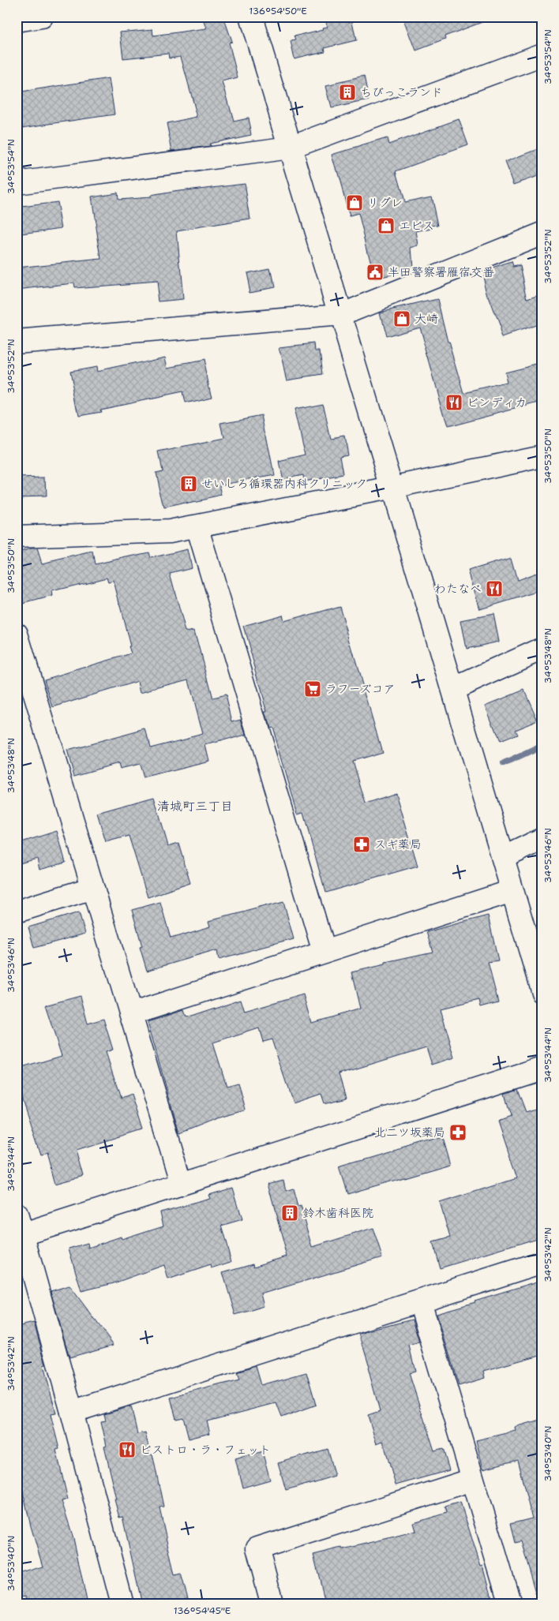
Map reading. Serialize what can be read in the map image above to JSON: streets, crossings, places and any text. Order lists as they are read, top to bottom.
{
  "districts": ["清城町三丁目"],
  "places": {
    "building": ["ちびっこランド", "せいしろ循環器内科クリニック", "鈴木歯科医院"],
    "shop": ["リグレ", "エビス", "大崎"],
    "public building": ["半田警察署雁宿交番"],
    "restaurant": ["ビンディカ", "わたなべ", "ビストロ・ラ・フェット"],
    "supermarket": ["ラフーズコア"],
    "pharmacy": ["スギ薬局", "北二ツ坂薬局"]
  },
  "coordinates": [
    "136°54'50\"E",
    "34°53'54\"N",
    "34°53'52\"N",
    "34°53'50\"N",
    "34°53'48\"N",
    "34°53'46\"N",
    "34°53'44\"N",
    "34°53'42\"N",
    "34°53'40\"N",
    "136°54'45\"E"
  ]
}
